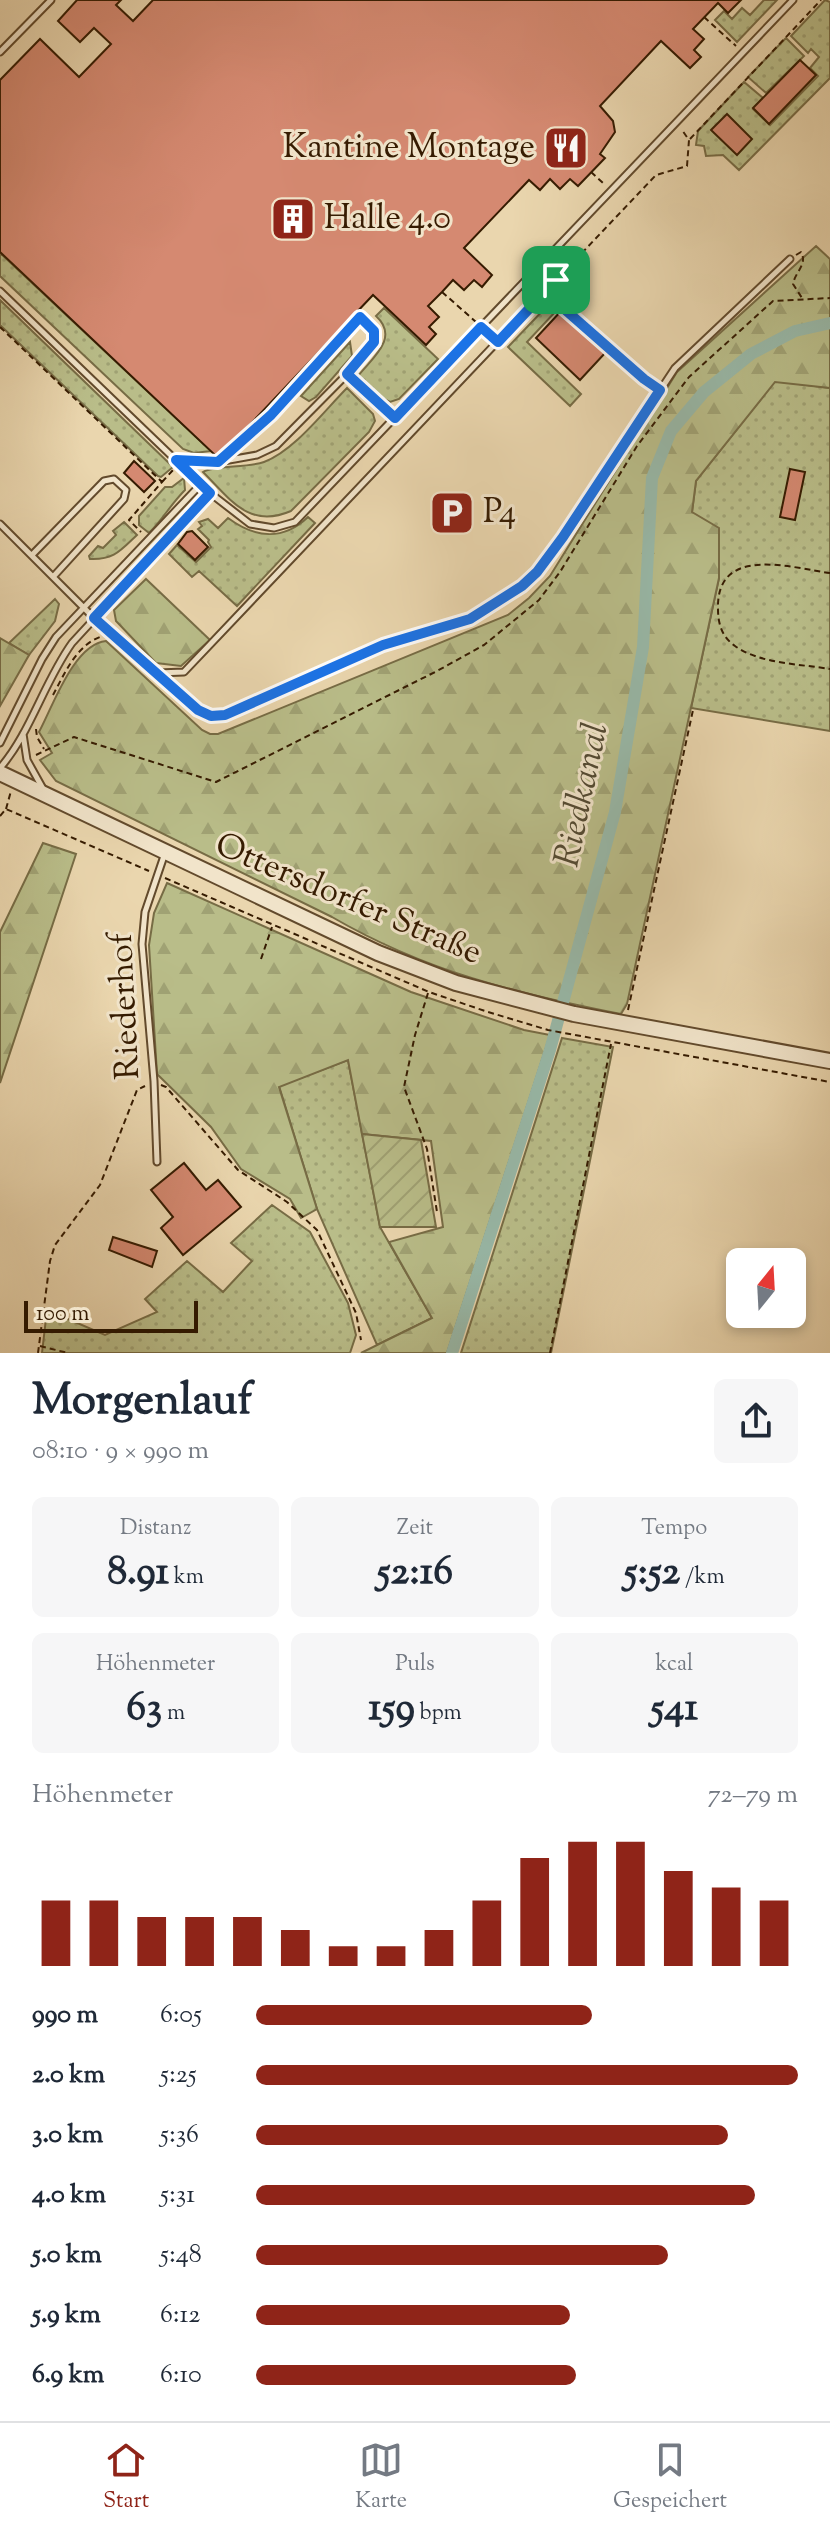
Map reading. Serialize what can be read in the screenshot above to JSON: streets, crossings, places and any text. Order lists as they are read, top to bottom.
{
  "streets": {
    "street": ["Ottersdorfer Straße"],
    "lane": ["Riederhof"]
  },
  "crossings": [
    ["Ottersdorfer Straße", "Riederhof"]
  ],
  "water": ["Riedkanal"],
  "places": {
    "restaurant": ["Kantine Montage"],
    "building": ["Halle 4.0"],
    "parking": ["P4"]
  },
  "scale_bar": "100 m",
  "north": "top",
  "page": {
    "scale": "100 m",
    "heading": ["Morgenlauf", "08:10 · 9 × 990 m"],
    "stats": [
      ["Distanz", "8.91 km"],
      ["Zeit", "52:16"],
      ["Tempo", "5:52 /km"],
      ["Höhenmeter", "63 m"],
      ["Puls", "159 bpm"],
      ["kcal", "541"]
    ],
    "chart": ["Höhenmeter", "72–79 m"],
    "list": [
      {
        "name": "990 m",
        "note": "6:05"
      },
      {
        "name": "2.0 km",
        "note": "5:25"
      },
      {
        "name": "3.0 km",
        "note": "5:36"
      },
      {
        "name": "4.0 km",
        "note": "5:31"
      },
      {
        "name": "5.0 km",
        "note": "5:48"
      },
      {
        "name": "5.9 km",
        "note": "6:12"
      },
      {
        "name": "6.9 km",
        "note": "6:10"
      }
    ],
    "tabs": ["Start", "Karte", "Gespeichert"]
  }
}
